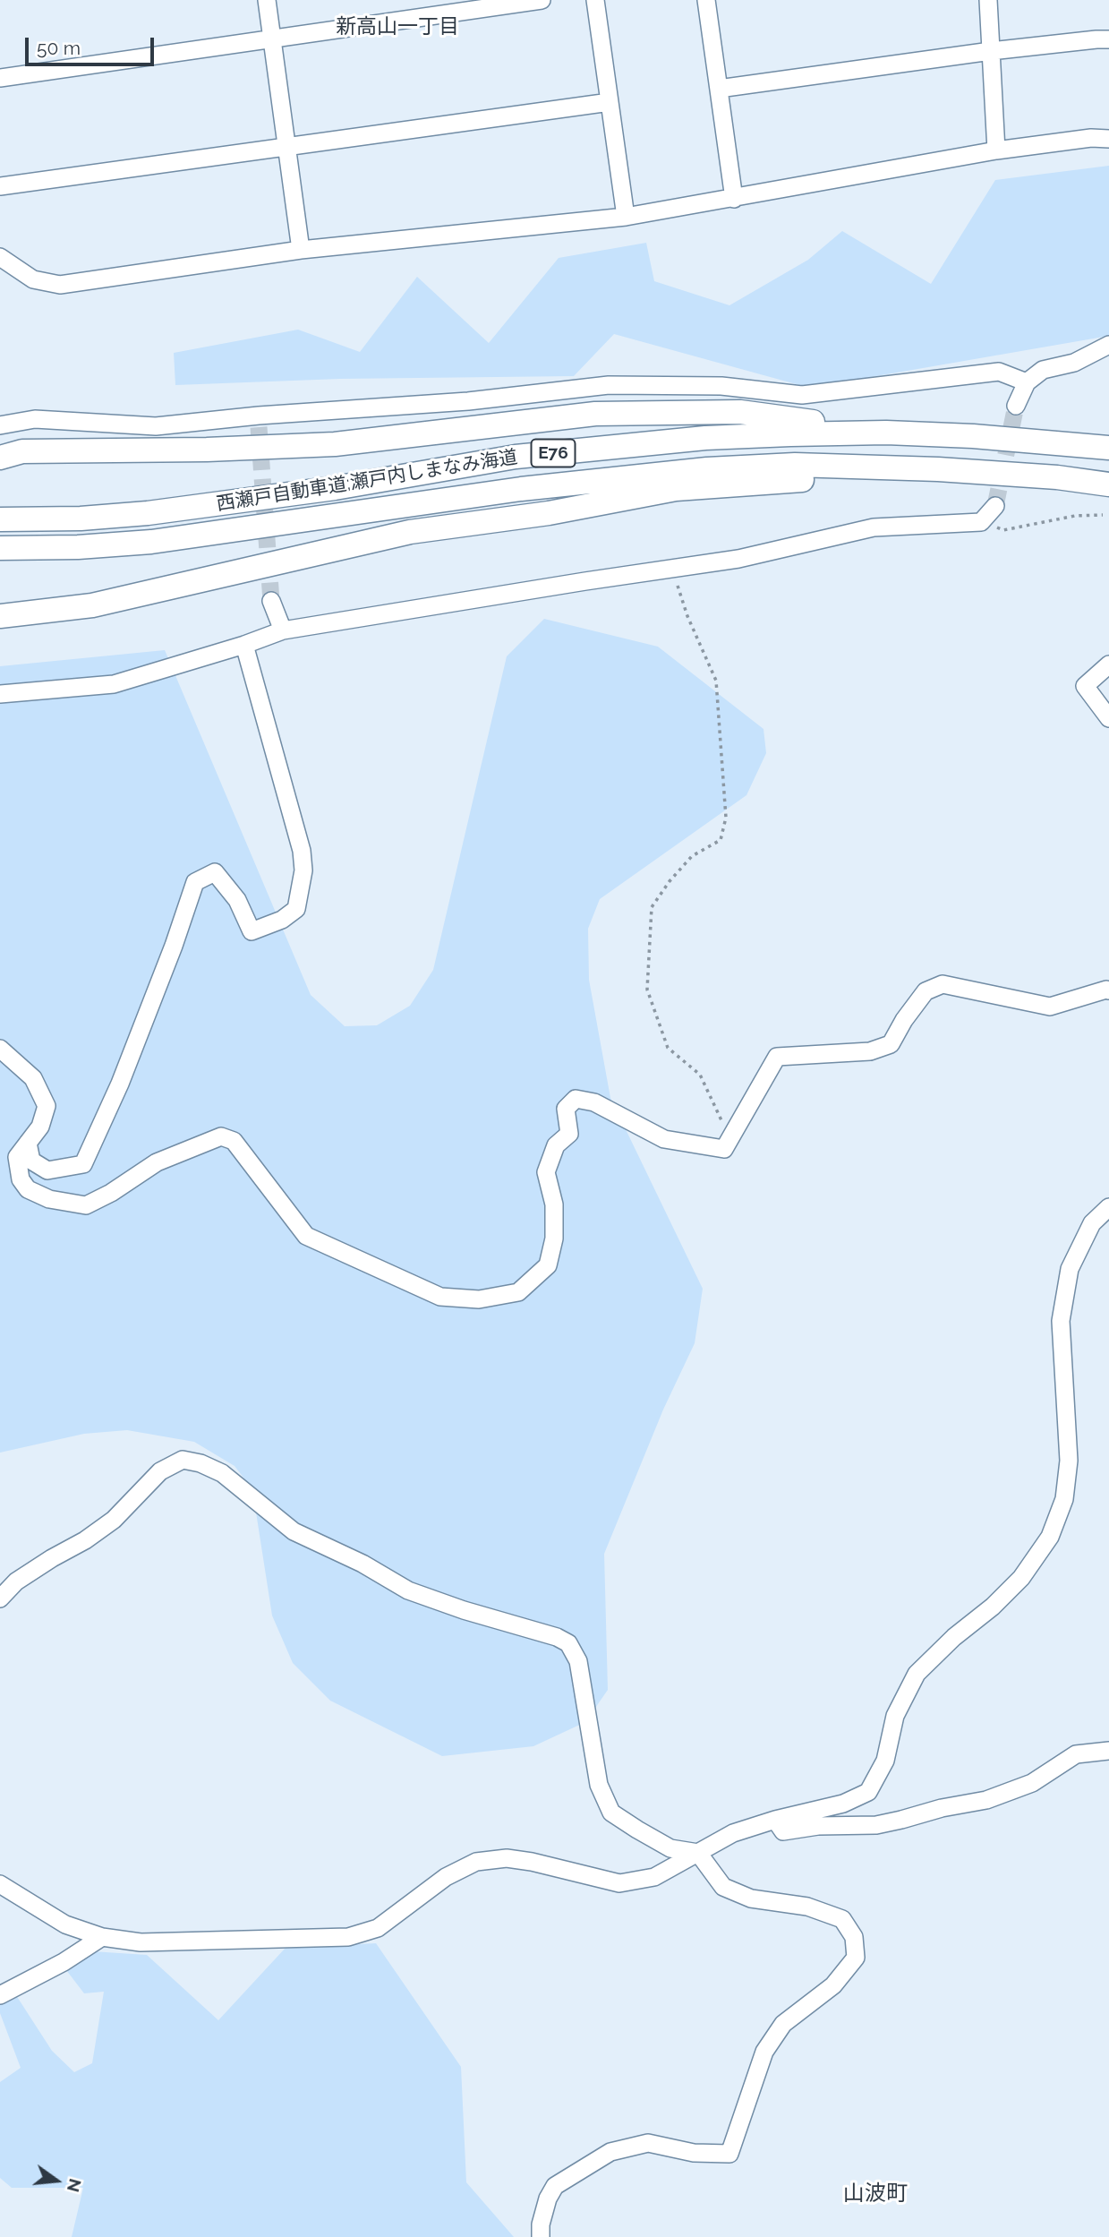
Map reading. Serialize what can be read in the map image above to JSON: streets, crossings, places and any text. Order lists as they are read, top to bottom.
{
  "streets": {
    "highway": ["E76", "西瀬戸自動車道;瀬戸内しまなみ海道"]
  },
  "districts": ["新高山一丁目", "山波町"],
  "scale_bar": "50 m",
  "north": "right"
}
